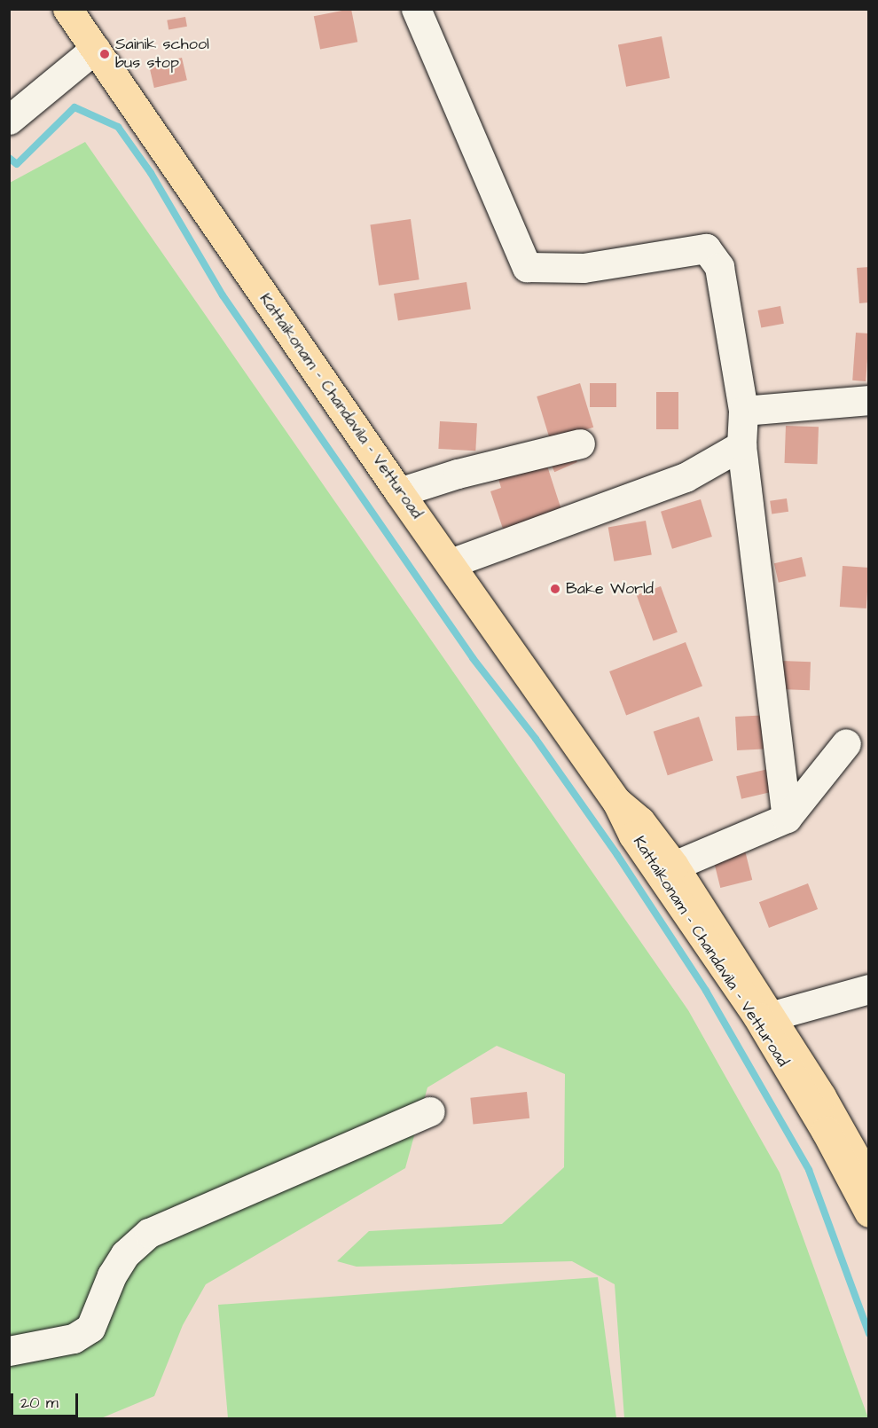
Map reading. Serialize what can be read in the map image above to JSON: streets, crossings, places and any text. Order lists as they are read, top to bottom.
{
  "streets": {
    "main road": ["Kattaikonam - Chandavila - Vetturoad"]
  },
  "places": ["Sainik school bus stop", "Bake World"],
  "scale_bar": "20 m"
}
